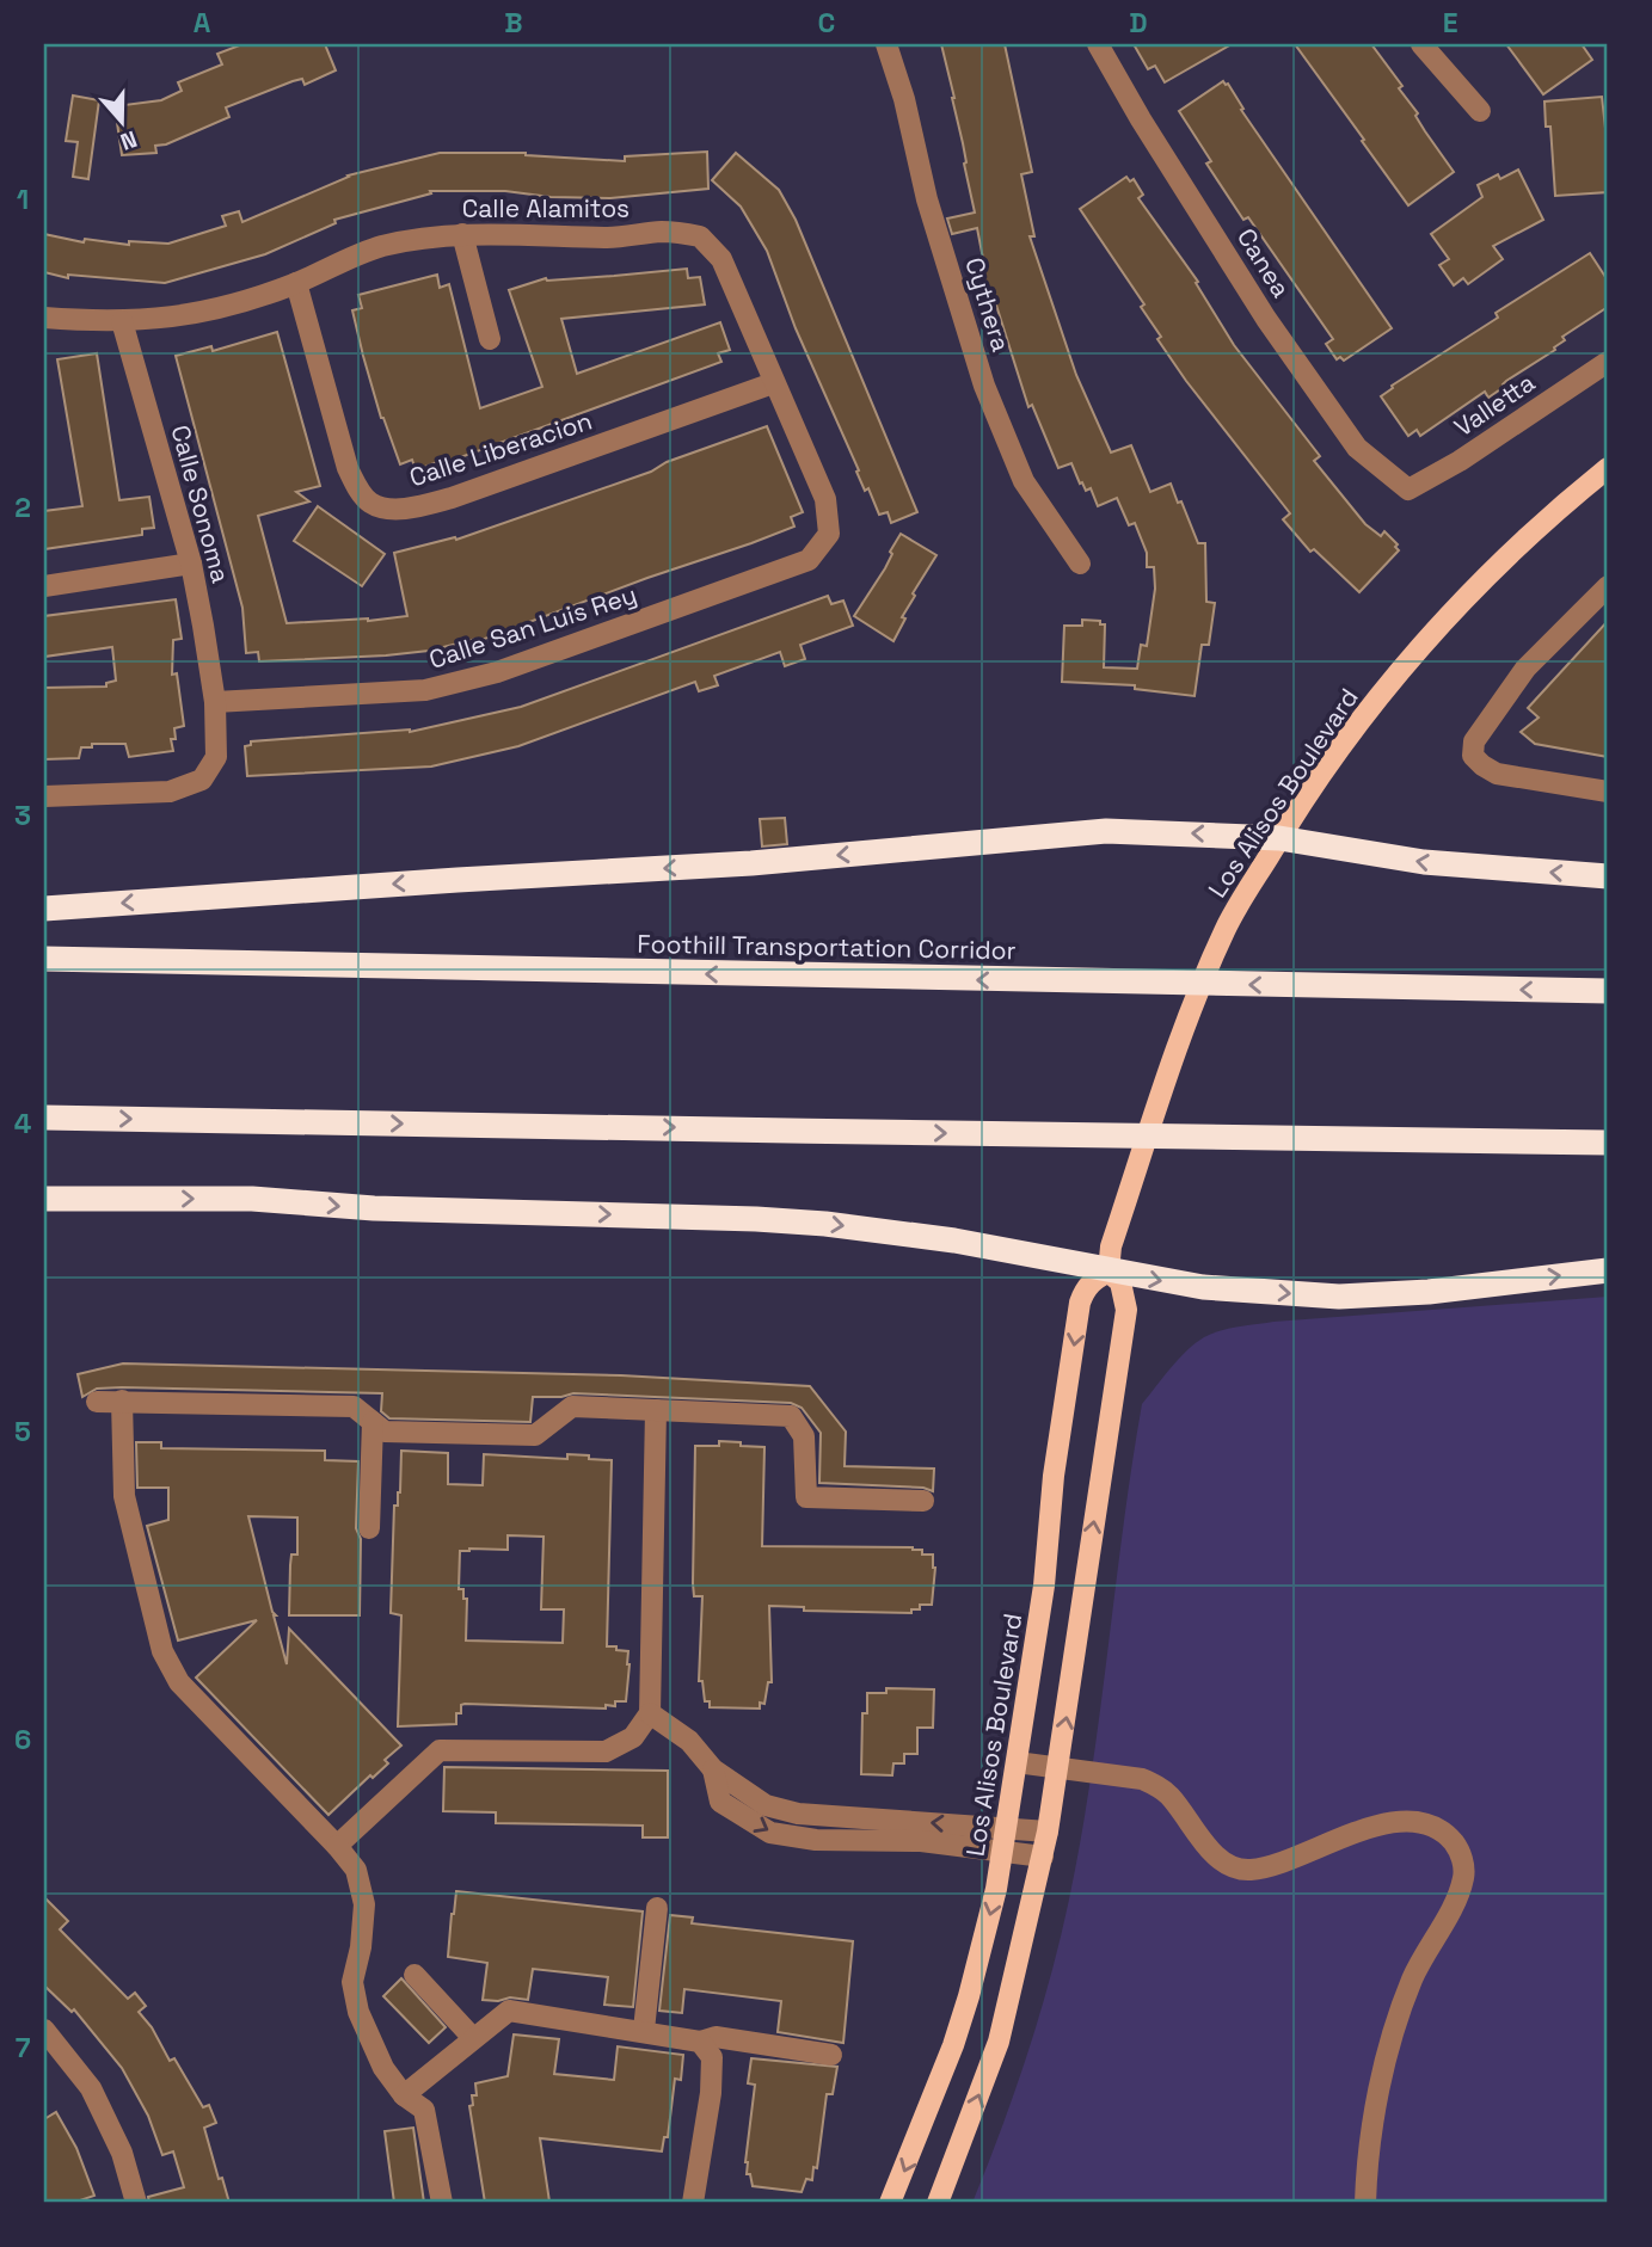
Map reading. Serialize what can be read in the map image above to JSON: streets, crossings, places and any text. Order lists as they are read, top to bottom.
{
  "streets": {
    "highway": ["Foothill Transportation Corridor"],
    "main road": ["Los Alisos Boulevard"],
    "street": [
      "Calle Alamitos",
      "Canea",
      "Cythera",
      "Valletta",
      "Calle Liberacion",
      "Calle Sonoma",
      "Calle San Luis Rey"
    ]
  },
  "crossings": [
    ["Calle Alamitos", "Calle Liberacion"],
    ["Calle Alamitos", "Calle Sonoma"],
    ["Calle Alamitos", "Calle San Luis Rey"],
    ["Canea", "Valletta"],
    ["Calle Sonoma", "Calle San Luis Rey"]
  ],
  "north": "bottom",
  "grid": {
    "columns": [
      "A",
      "B",
      "C",
      "D",
      "E"
    ],
    "rows": [
      "1",
      "2",
      "3",
      "4",
      "5",
      "6",
      "7"
    ]
  }
}
